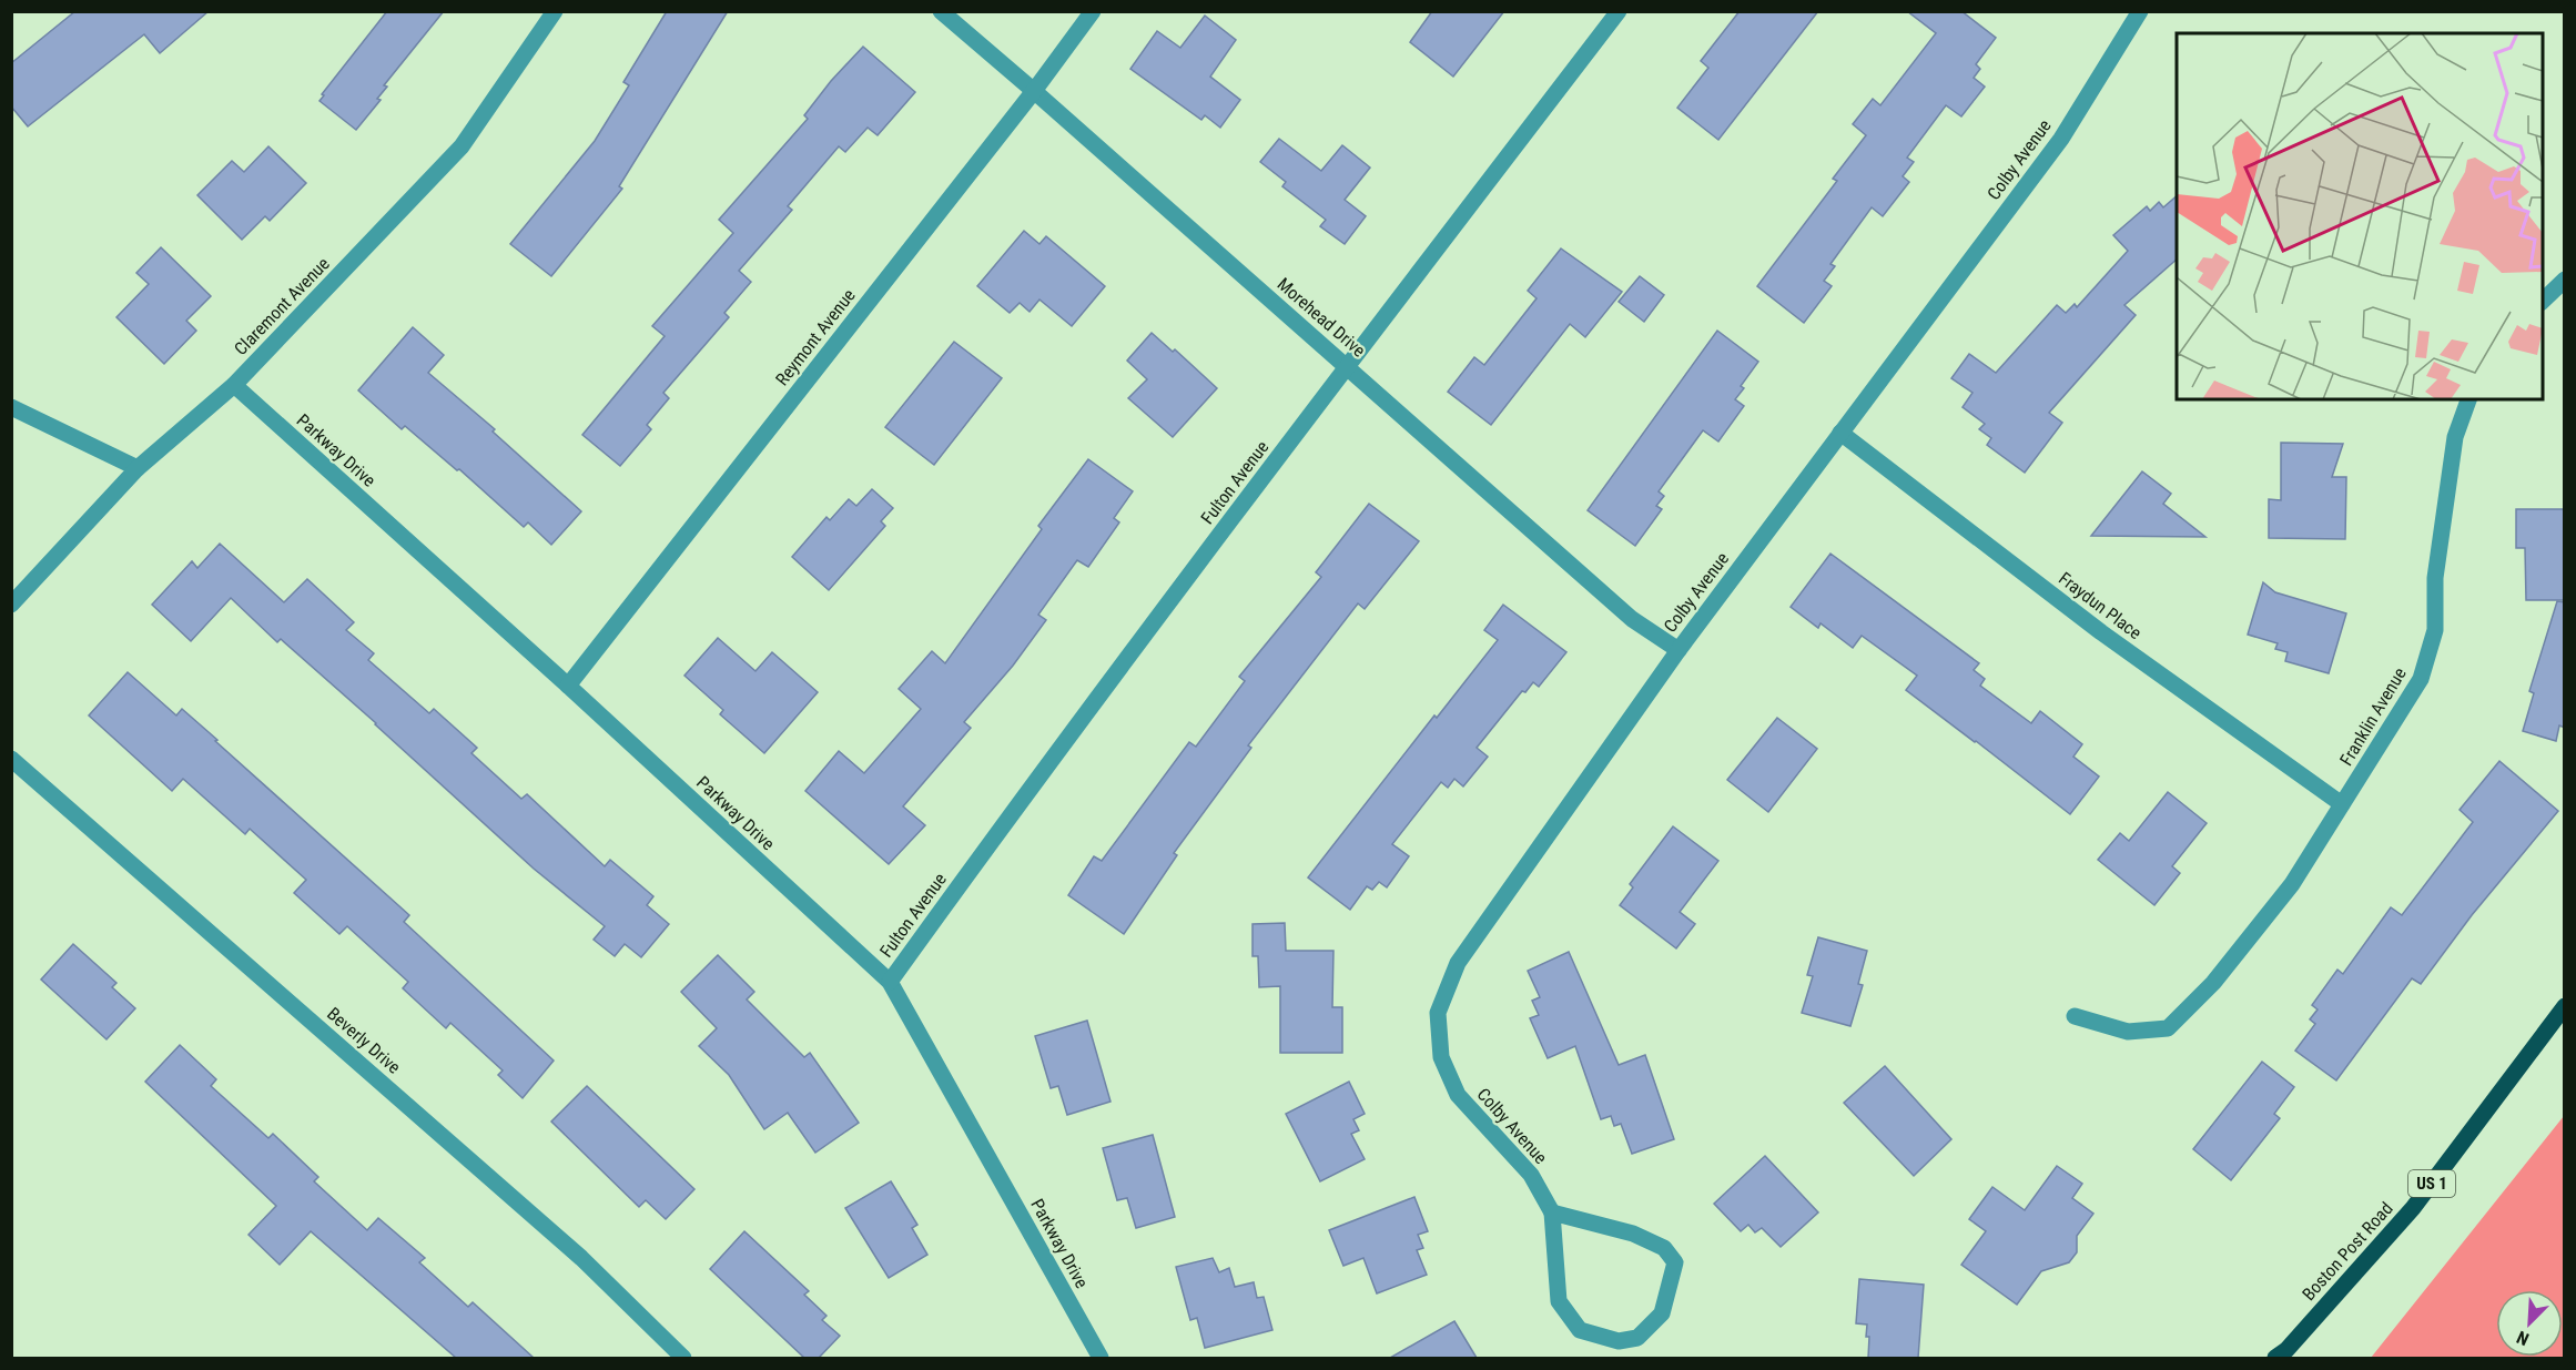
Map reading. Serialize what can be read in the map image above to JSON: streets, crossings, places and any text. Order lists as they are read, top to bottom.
{
  "streets": {
    "main road": ["US 1", "Boston Post Road"],
    "street": [
      "Colby Avenue",
      "Claremont Avenue",
      "Morehead Drive",
      "Reymont Avenue",
      "Parkway Drive",
      "Fulton Avenue",
      "Fraydun Place",
      "Franklin Avenue",
      "Beverly Drive"
    ]
  },
  "crossings": [
    ["Colby Avenue", "Morehead Drive"],
    ["Colby Avenue", "Fraydun Place"],
    ["Claremont Avenue", "Parkway Drive"],
    ["Morehead Drive", "Reymont Avenue"],
    ["Morehead Drive", "Fulton Avenue"],
    ["Reymont Avenue", "Parkway Drive"],
    ["Parkway Drive", "Fulton Avenue"],
    ["Fraydun Place", "Franklin Avenue"]
  ],
  "north": "bottom left"
}
